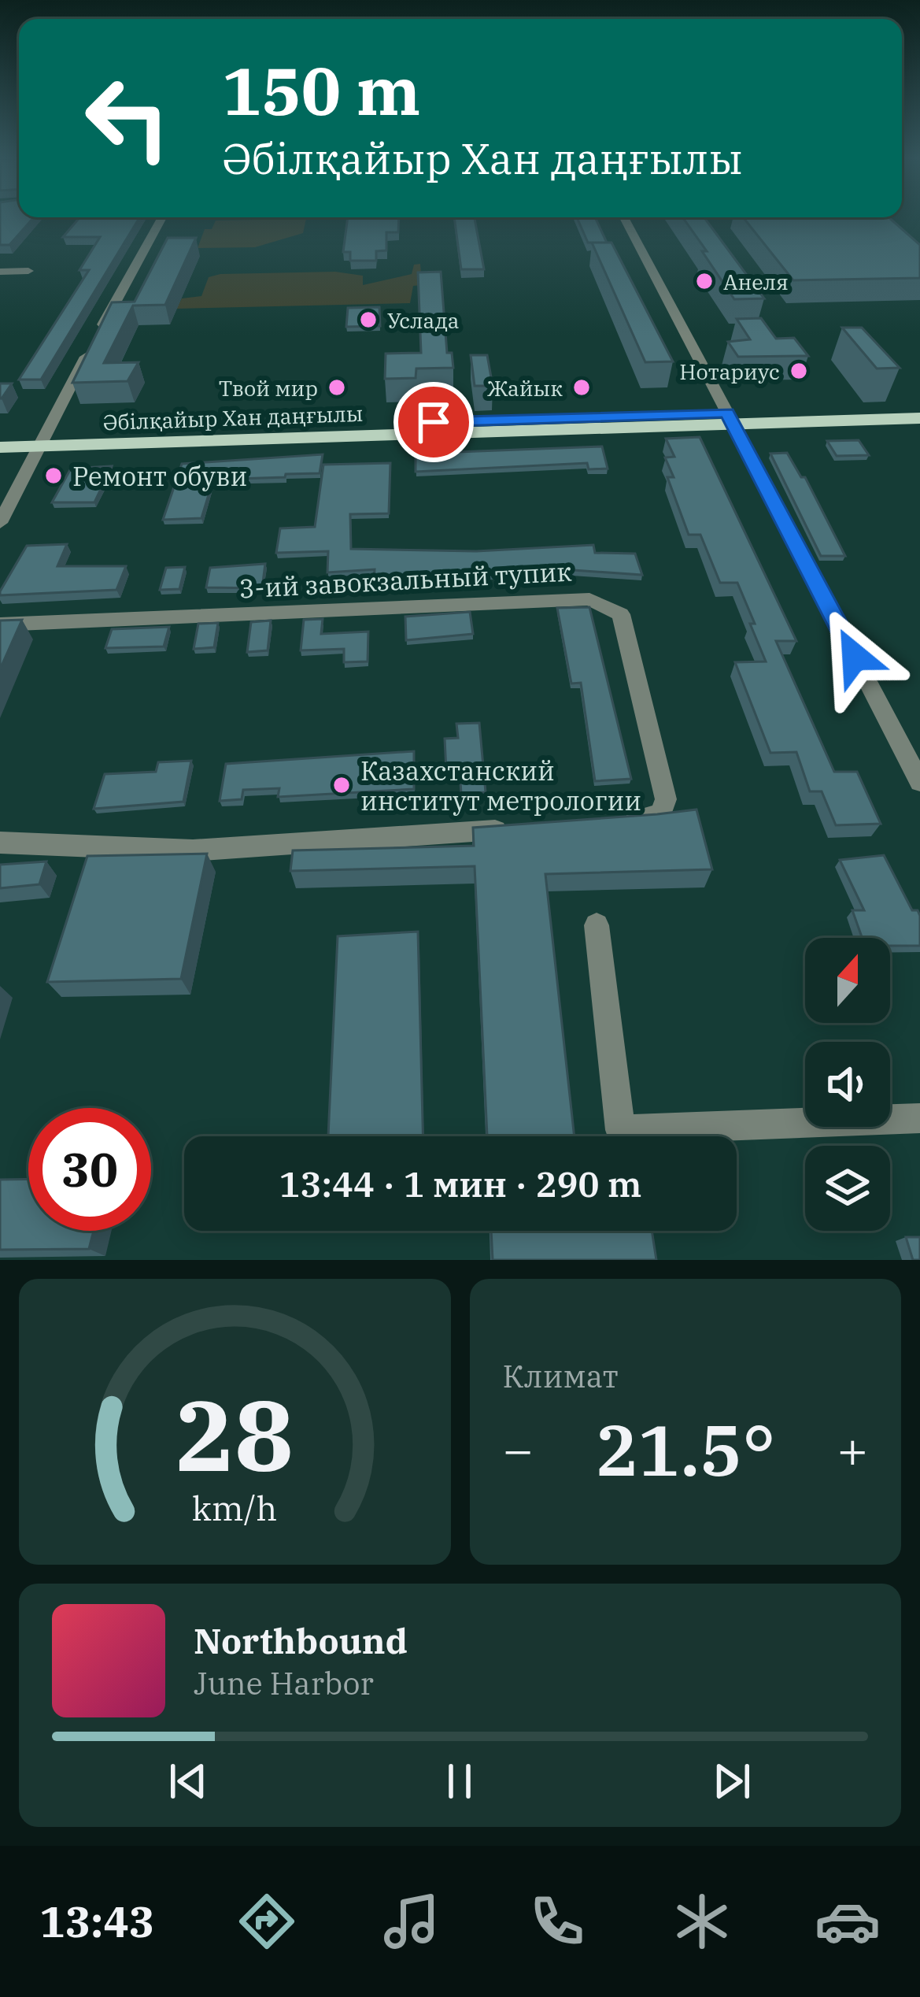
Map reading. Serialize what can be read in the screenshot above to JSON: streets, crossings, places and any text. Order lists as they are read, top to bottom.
{
  "streets": {
    "main road": ["Әбілқайыр Хан даңғылы"],
    "street": ["3-ий завокзальный тупик"]
  },
  "places": [
    "Анеля",
    "Услада",
    "Нотариус",
    "Твой мир",
    "Жайык",
    "Ремонт обуви",
    "Казахстанский институт метрологии"
  ],
  "north": "top",
  "page": {
    "turn": ["150 m", "Әбілқайыр Хан даңғылы"],
    "limit": "30",
    "trip": "13:44 · 1 мин · 290 m",
    "tile": "Климат",
    "heat": ["−", "21.5°", "+"],
    "song": ["Northbound", "June Harbor"],
    "tabs": "13:43",
    "gauge": ["28", "km/h"]
  }
}
